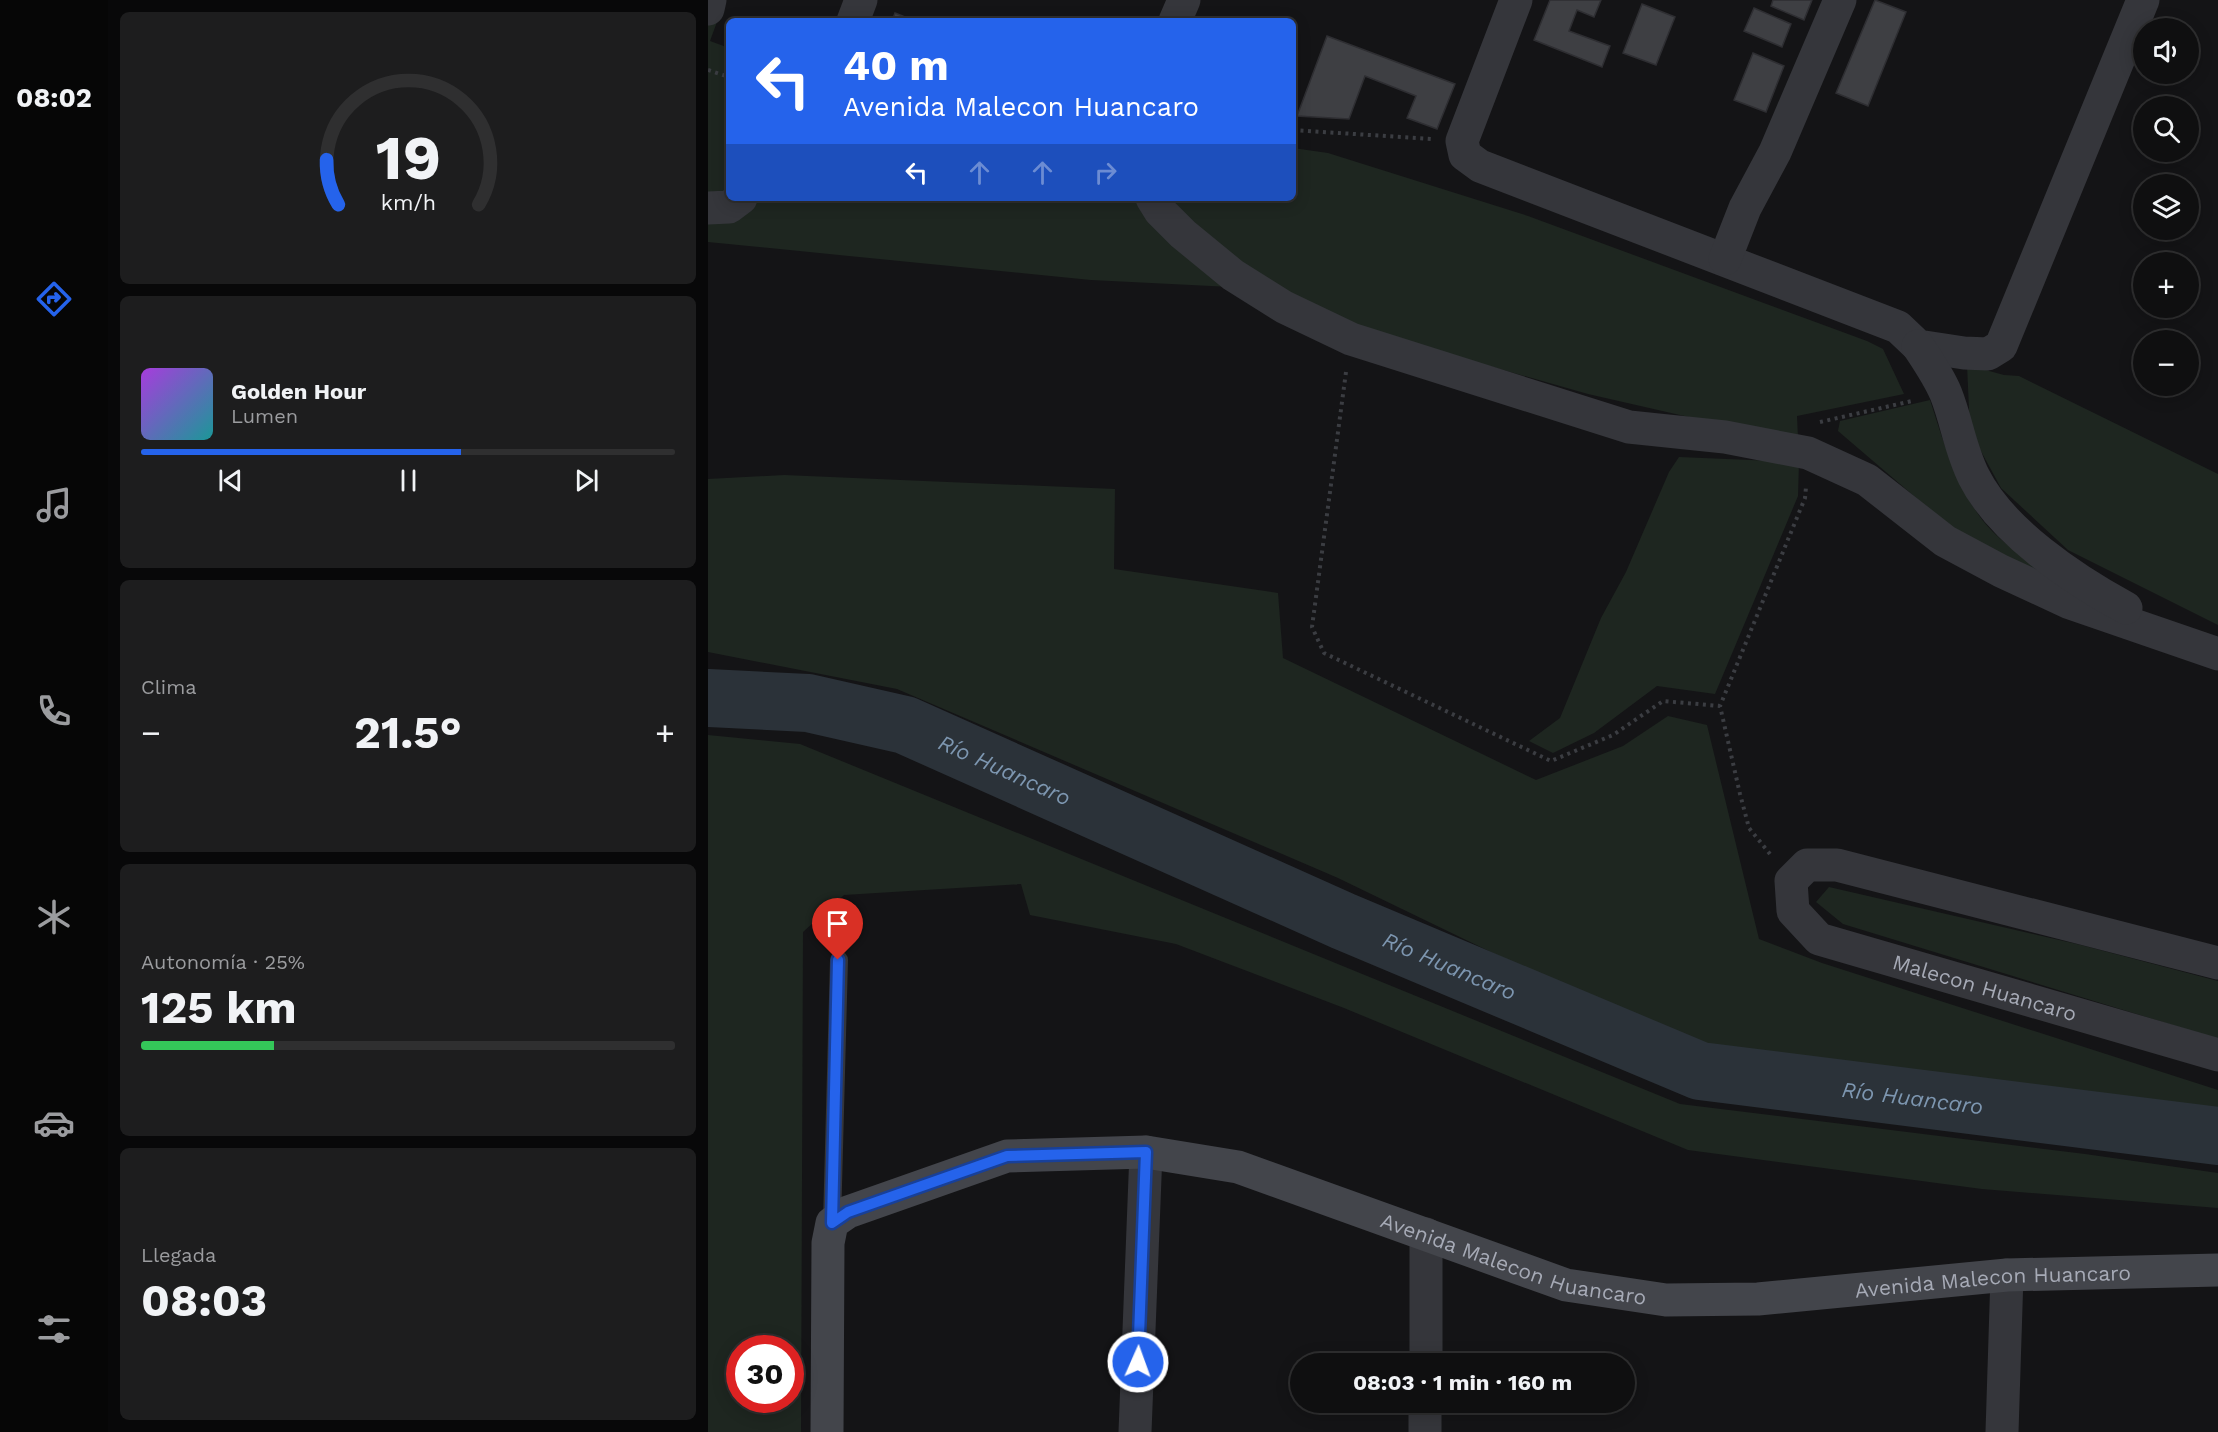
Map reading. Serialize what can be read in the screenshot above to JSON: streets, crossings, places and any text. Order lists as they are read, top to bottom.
{
  "streets": {
    "street": ["Malecon Huancaro", "Avenida Malecon Huancaro"]
  },
  "water": ["Río Huancaro"],
  "page": {
    "tabs": "08:02",
    "map_buttons": ["+", "−"],
    "turn": ["40 m", "Avenida Malecon Huancaro"],
    "song": ["Golden Hour", "Lumen"],
    "tile": [
      "Clima",
      ["Autonomía · 25%", "125 km"],
      ["Llegada", "08:03"]
    ],
    "heat": ["−", "21.5°", "+"],
    "limit": "30",
    "trip": "08:03 · 1 min · 160 m",
    "gauge": ["19", "km/h"]
  }
}
